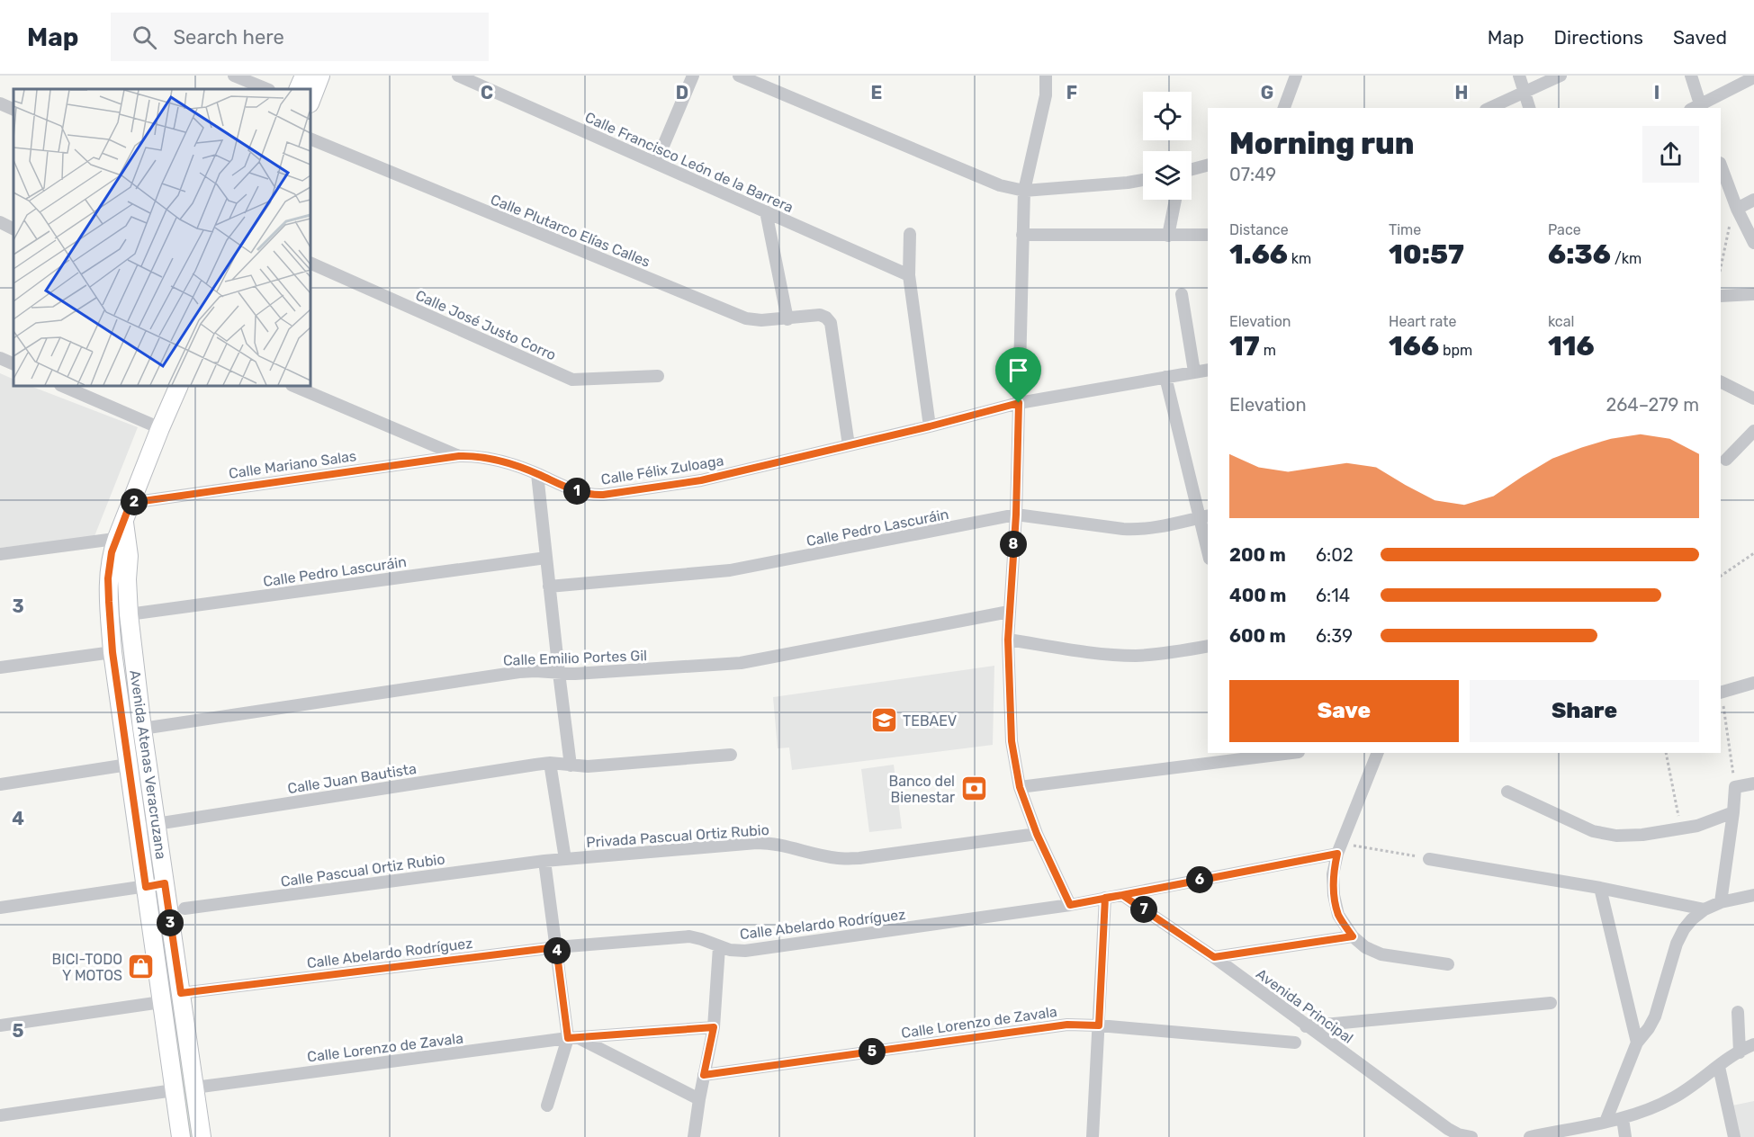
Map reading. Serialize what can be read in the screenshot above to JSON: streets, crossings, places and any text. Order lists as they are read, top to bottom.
{
  "streets": {
    "main road": ["Avenida Atenas Veracruzana"],
    "street": [
      "Calle Francisco León de la Barrera",
      "Calle Plutarco Elías Calles",
      "Calle José Justo Corro",
      "Calle Mariano Salas",
      "Calle Félix Zuloaga",
      "Calle Pedro Lascuráin",
      "Calle Emilio Portes Gil",
      "Calle Juan Bautista",
      "Privada Pascual Ortiz Rubio",
      "Calle Pascual Ortiz Rubio",
      "Calle Abelardo Rodríguez",
      "Avenida Principal",
      "Calle Lorenzo de Zavala"
    ]
  },
  "crossings": [
    ["Calle Plutarco Elías Calles", "Calle Félix Zuloaga"],
    ["Calle Mariano Salas", "Calle Félix Zuloaga"],
    ["Calle Mariano Salas", "Avenida Atenas Veracruzana"],
    ["Calle Pedro Lascuráin", "Avenida Atenas Veracruzana"],
    ["Calle Emilio Portes Gil", "Avenida Atenas Veracruzana"],
    ["Avenida Atenas Veracruzana", "Calle Juan Bautista"],
    ["Avenida Atenas Veracruzana", "Calle Abelardo Rodríguez"],
    ["Avenida Atenas Veracruzana", "Calle Lorenzo de Zavala"],
    ["Privada Pascual Ortiz Rubio", "Calle Pascual Ortiz Rubio"],
    ["Calle Abelardo Rodríguez", "Avenida Principal"]
  ],
  "places": {
    "school or university": ["TEBAEV"],
    "bank": ["Banco del Bienestar"],
    "shop": ["BICI-TODO Y MOTOS"]
  },
  "page": {
    "header": "Map",
    "search": "Search here",
    "nav": ["Map", "Directions", "Saved"],
    "heading": ["Morning run", "07:49"],
    "stats": [
      ["Distance", "1.66 km"],
      ["Time", "10:57"],
      ["Pace", "6:36 /km"],
      ["Elevation", "17 m"],
      ["Heart rate", "166 bpm"],
      ["kcal", "116"]
    ],
    "chart": ["Elevation", "264–279 m"],
    "pins": [
      "1",
      "2",
      "8",
      "6",
      "7",
      "3",
      "4",
      "5"
    ],
    "list": [
      {
        "name": "200 m",
        "note": "6:02"
      },
      {
        "name": "400 m",
        "note": "6:14"
      },
      {
        "name": "600 m",
        "note": "6:39"
      }
    ],
    "buttons": ["Save", "Share"]
  },
  "grid": {
    "columns": [
      "C",
      "D",
      "E",
      "F",
      "G",
      "H",
      "I"
    ],
    "rows": ["3", "4", "5"]
  }
}
